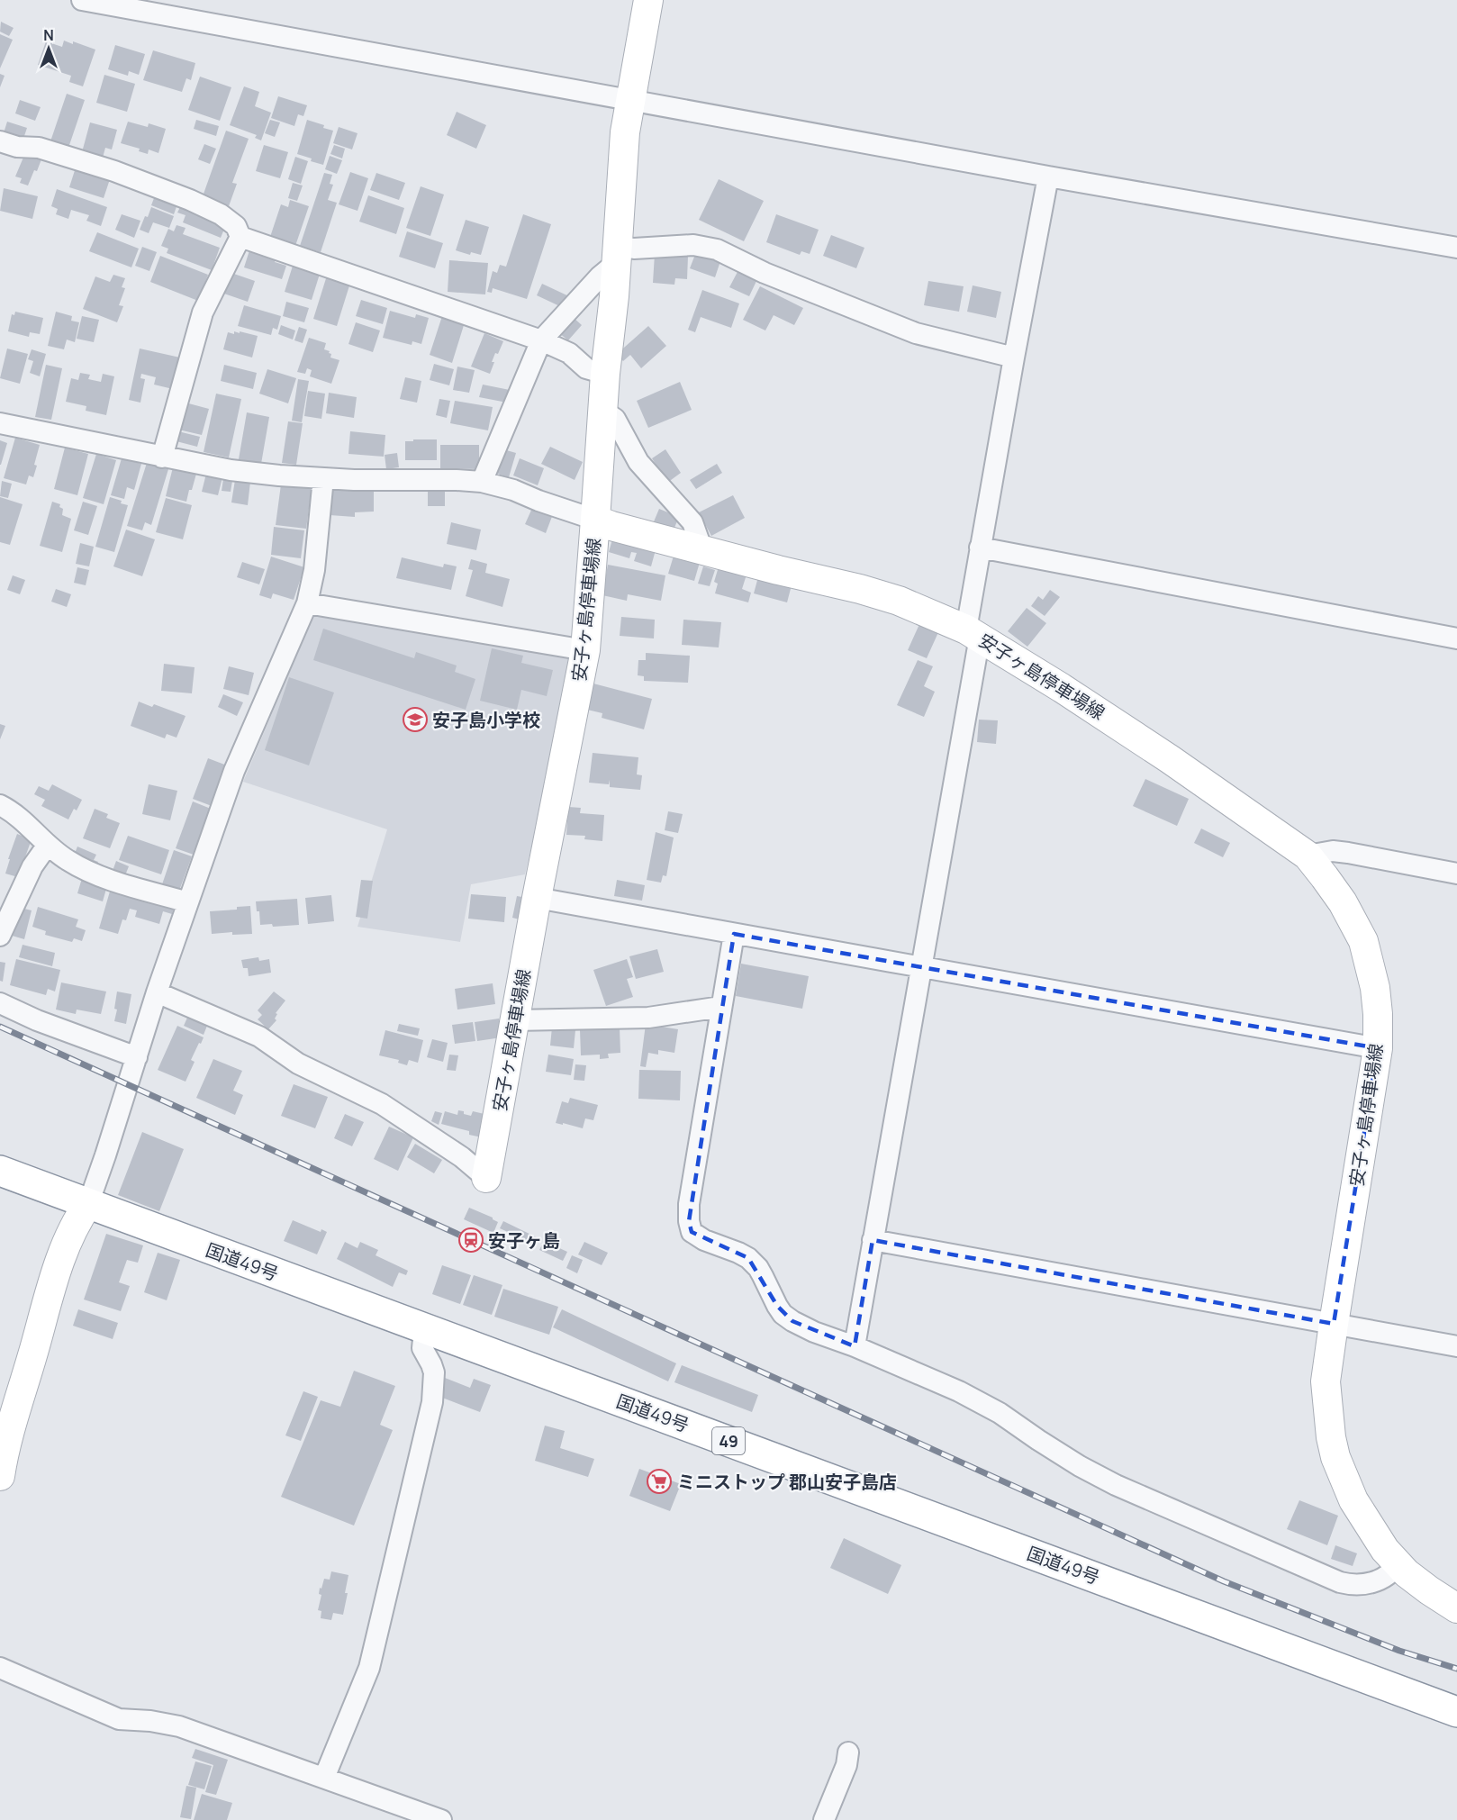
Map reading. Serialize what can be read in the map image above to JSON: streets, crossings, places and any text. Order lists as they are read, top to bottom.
{
  "streets": {
    "highway": ["国道49号", "49"],
    "main road": ["安子ヶ島停車場線"]
  },
  "places": {
    "school or university": ["安子島小学校"],
    "station": ["安子ヶ島"],
    "supermarket": ["ミニストップ 郡山安子島店"]
  },
  "north": "top"
}
